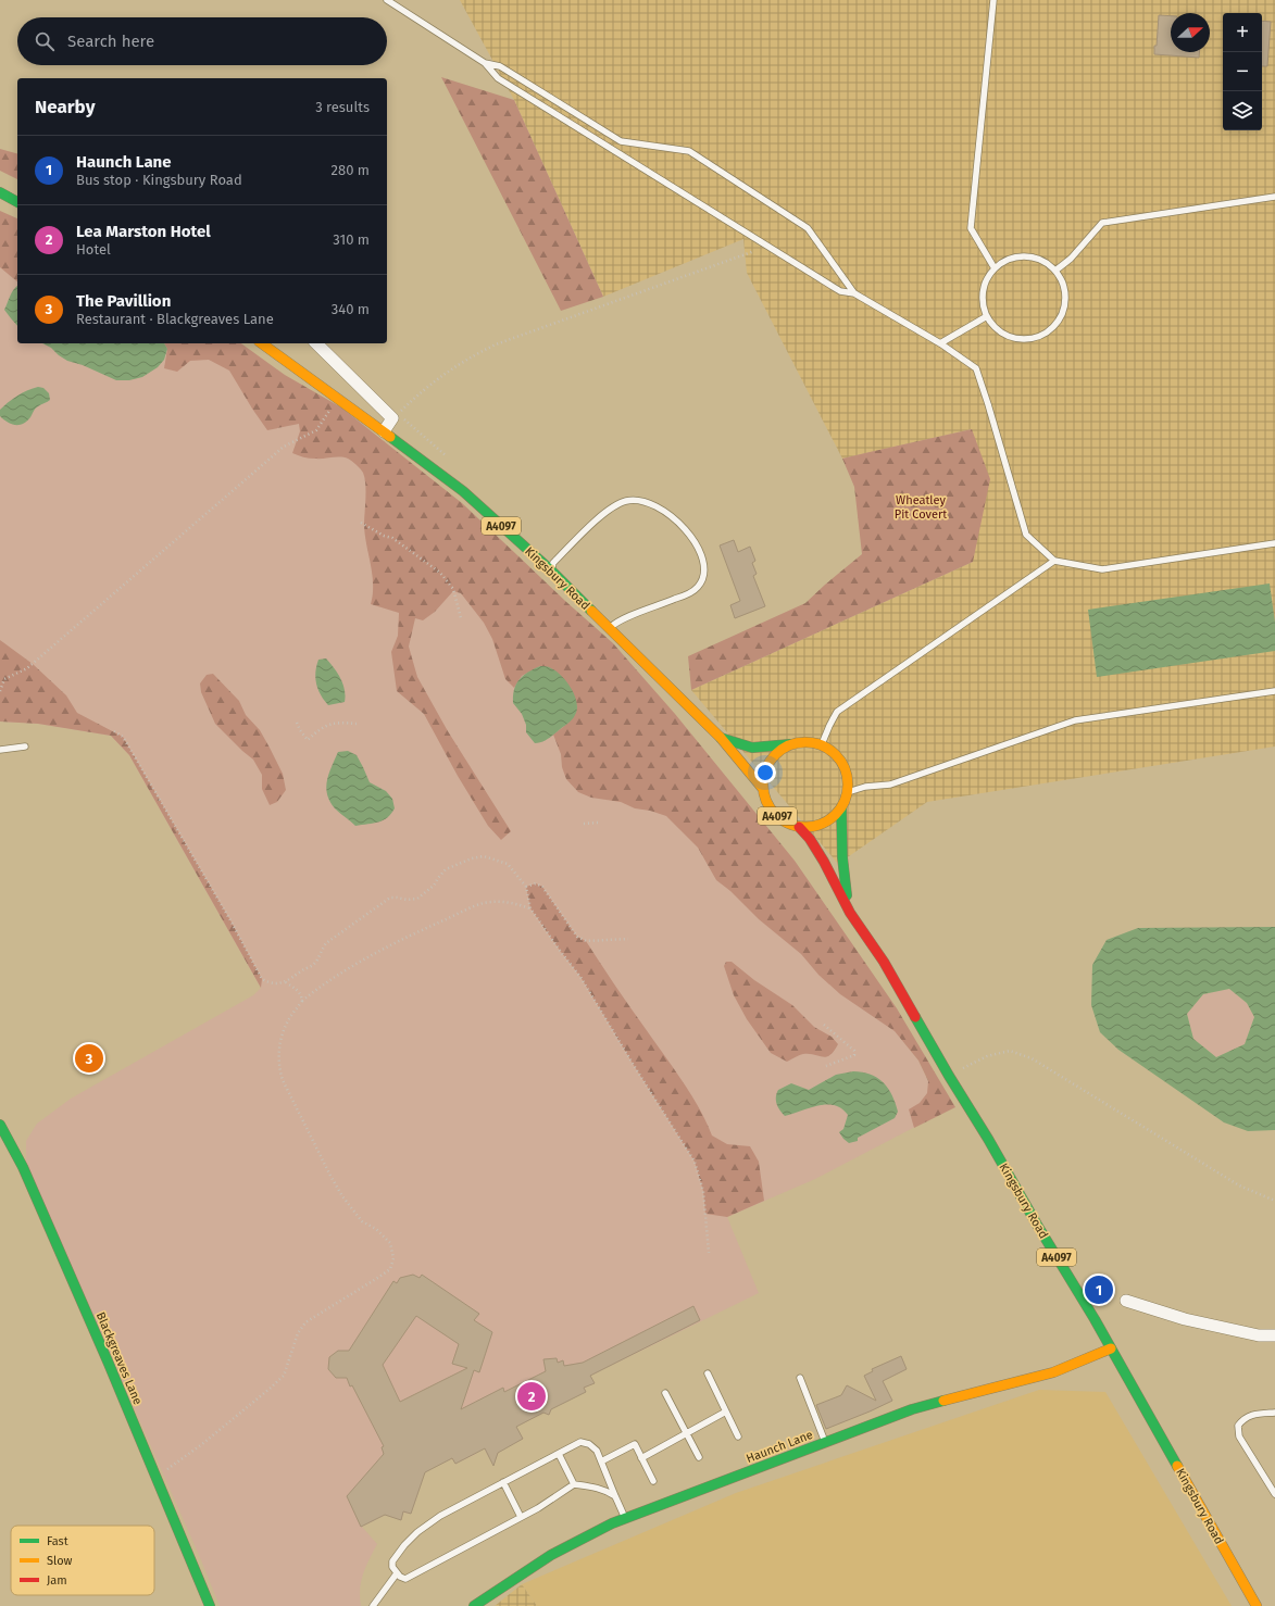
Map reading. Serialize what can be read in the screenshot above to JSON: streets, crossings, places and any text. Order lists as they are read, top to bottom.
{
  "streets": {
    "main road": [
      "A4097",
      "Kingsbury Road",
      "Blackgreaves Lane",
      "Haunch Lane"
    ]
  },
  "crossings": [
    ["Kingsbury Road", "Haunch Lane"]
  ],
  "parks": ["Wheatley Pit Covert"],
  "legend": ["Fast", "Slow", "Jam"],
  "north": "right",
  "page": {
    "map_buttons": ["+", "−"],
    "search": "Search here",
    "heading": ["Nearby", "3 results"],
    "list": [
      {
        "mark": "1",
        "name": "Haunch Lane",
        "note": "Bus stop · Kingsbury Road",
        "value": "280 m"
      },
      {
        "mark": "2",
        "name": "Lea Marston Hotel",
        "note": "Hotel",
        "value": "310 m"
      },
      {
        "mark": "3",
        "name": "The Pavillion",
        "note": "Restaurant · Blackgreaves Lane",
        "value": "340 m"
      }
    ],
    "pins": ["3", "1", "2"]
  }
}
